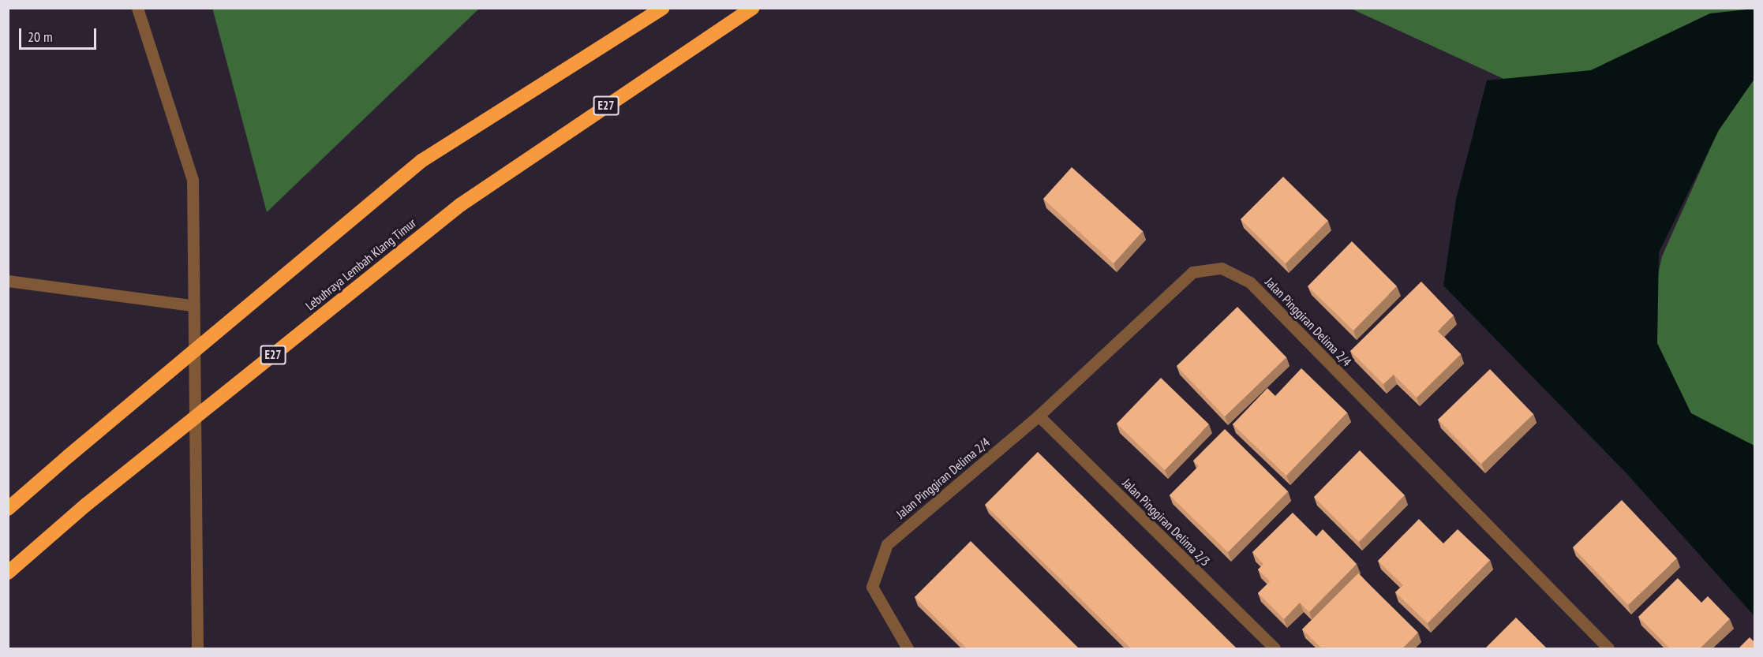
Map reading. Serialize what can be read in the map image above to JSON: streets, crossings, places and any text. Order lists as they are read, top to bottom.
{
  "streets": {
    "highway": ["E27", "Lebuhraya Lembah Klang Timur"],
    "street": ["Jalan Pinggiran Delima 2/4", "Jalan Pinggiran Delima 2/3"]
  },
  "crossings": [
    ["Jalan Pinggiran Delima 2/4", "Jalan Pinggiran Delima 2/3"]
  ],
  "scale_bar": "20 m"
}
